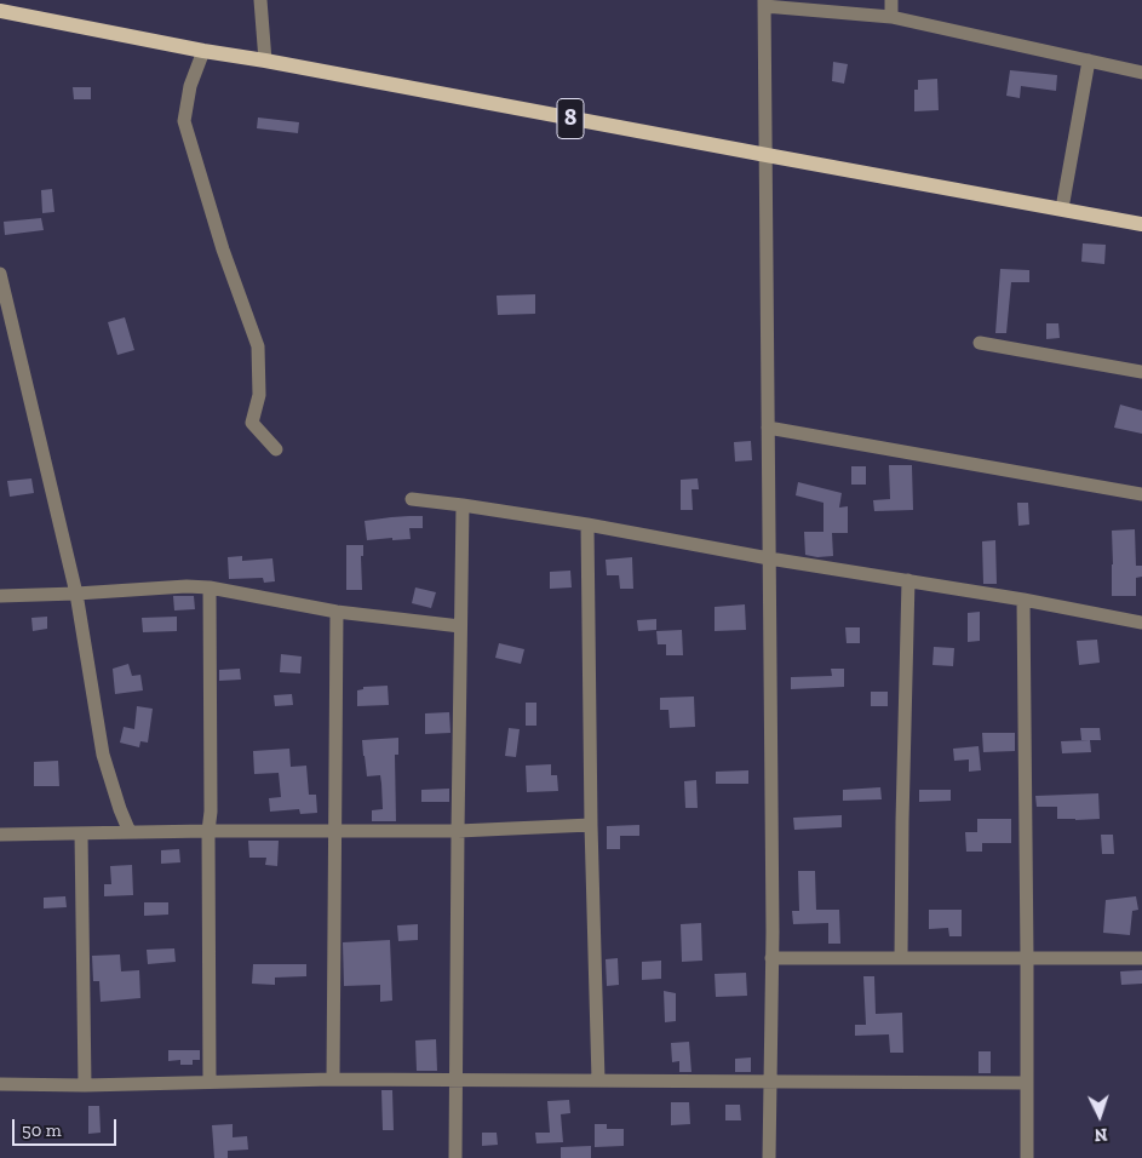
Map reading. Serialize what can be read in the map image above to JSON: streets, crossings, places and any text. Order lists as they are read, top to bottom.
{
  "streets": {
    "main road": ["8"]
  },
  "scale_bar": "50 m",
  "north": "bottom"
}
